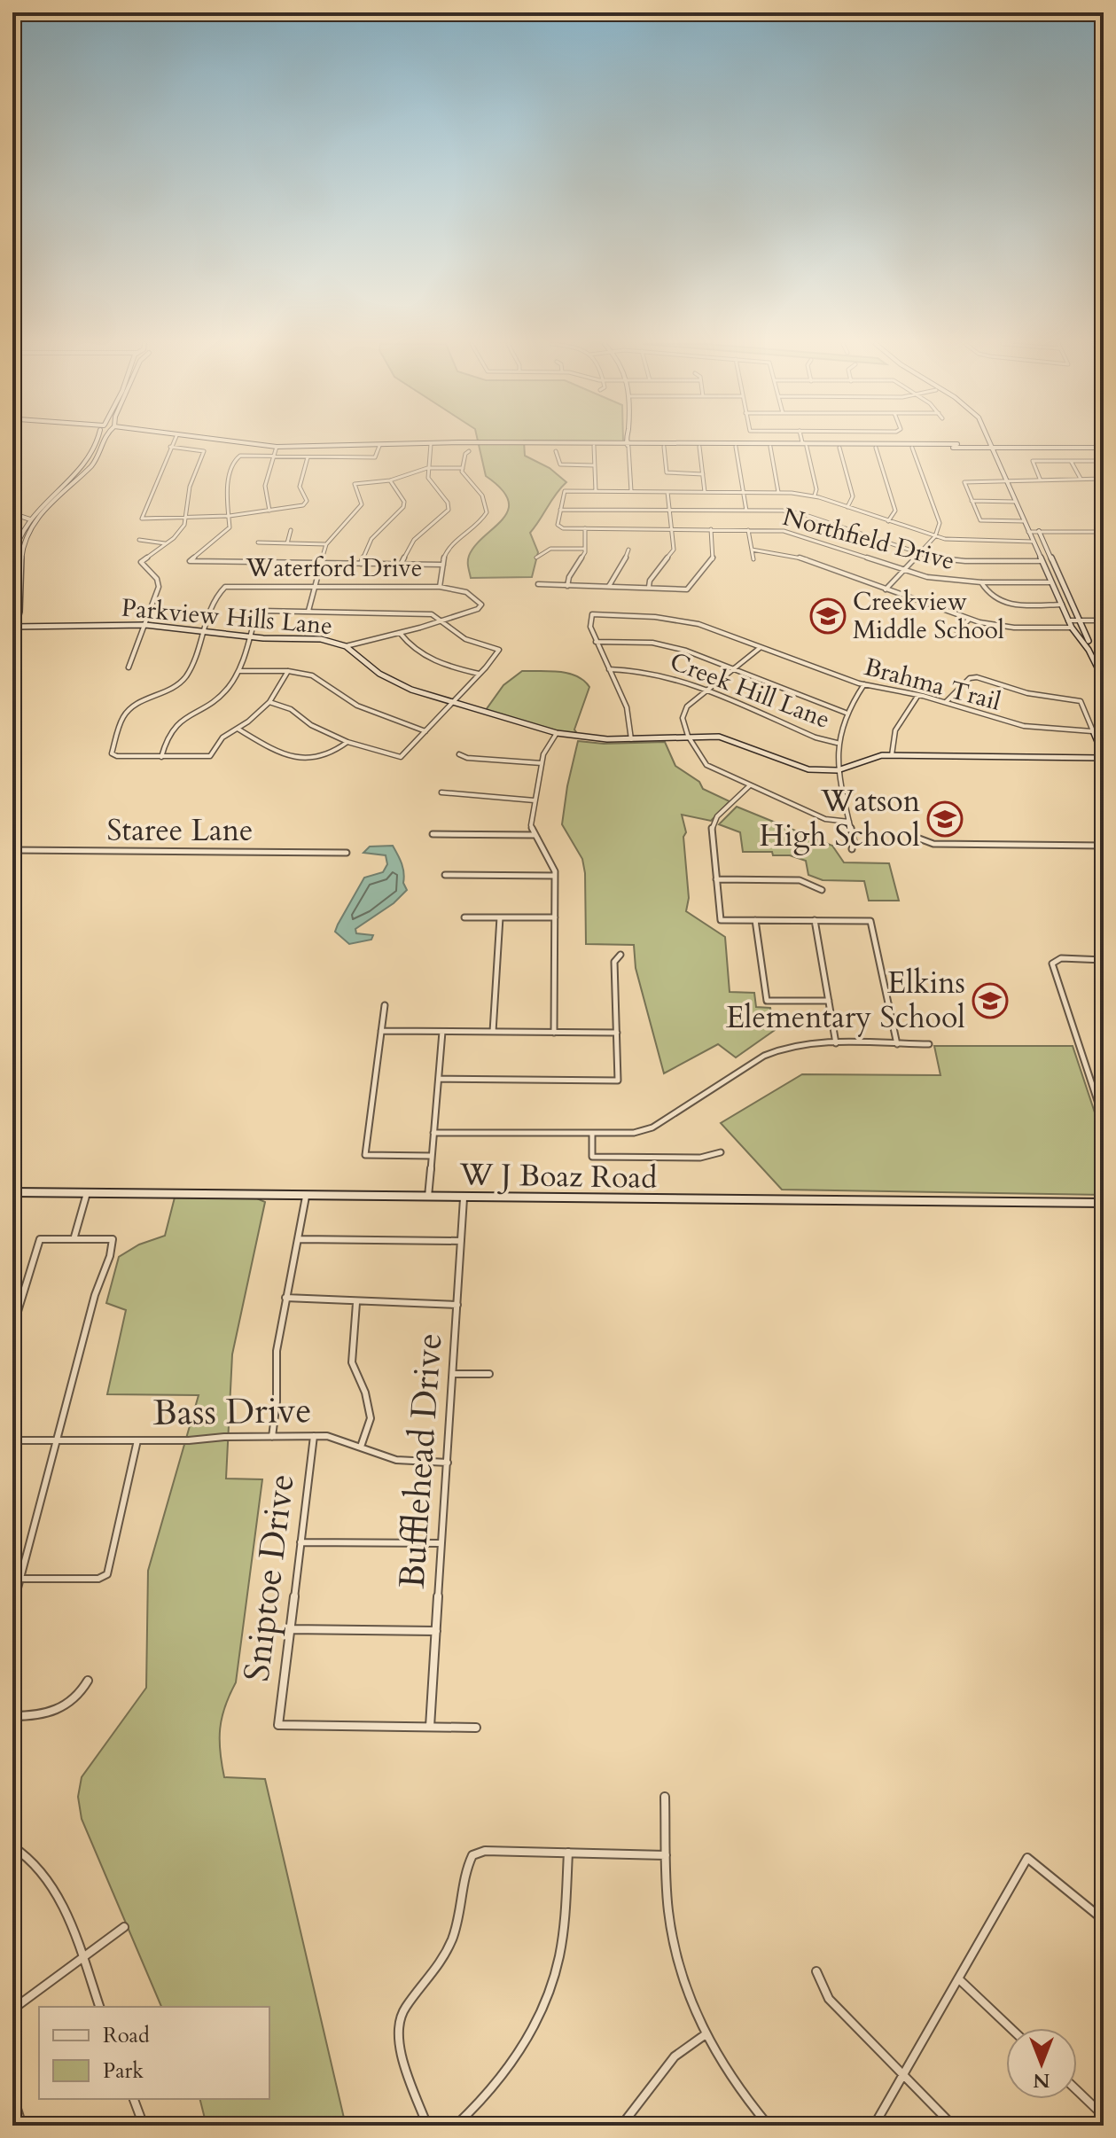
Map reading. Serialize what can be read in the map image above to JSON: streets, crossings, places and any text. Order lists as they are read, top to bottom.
{
  "streets": {
    "main road": ["Parkview Hills Lane", "W J Boaz Road"],
    "street": [
      "Northfield Drive",
      "Waterford Drive",
      "Brahma Trail",
      "Creek Hill Lane",
      "Staree Lane",
      "Bass Drive",
      "Bufflehead Drive",
      "Sniptoe Drive"
    ]
  },
  "crossings": [
    ["Waterford Drive", "Parkview Hills Lane"],
    ["Parkview Hills Lane", "Brahma Trail"],
    ["W J Boaz Road", "Bufflehead Drive"],
    ["Bass Drive", "Bufflehead Drive"],
    ["Bass Drive", "Sniptoe Drive"],
    ["Bufflehead Drive", "Sniptoe Drive"]
  ],
  "places": {
    "school or university": ["Creekview Middle School", "Watson High School", "Elkins Elementary School"]
  },
  "legend": ["Road", "Park"],
  "north": "bottom"
}
